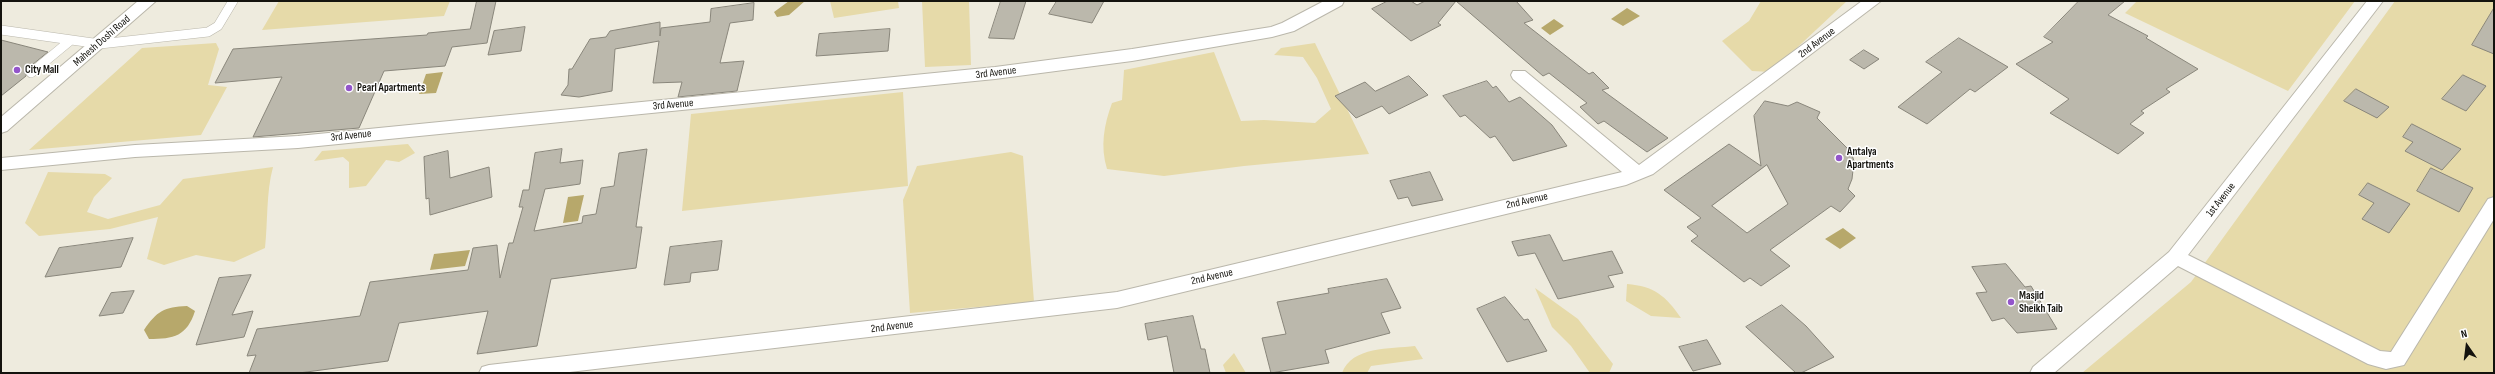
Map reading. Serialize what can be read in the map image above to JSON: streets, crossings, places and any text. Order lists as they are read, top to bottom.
{
  "streets": {
    "street": [
      "Mahesh Doshi Road",
      "2nd Avenue",
      "3rd Avenue",
      "1st Avenue"
    ]
  },
  "places": [
    "City Mall",
    "Pearl Apartments",
    "Antalya Apartments",
    "Masjid Sheikh Taib"
  ],
  "north": "top"
}
